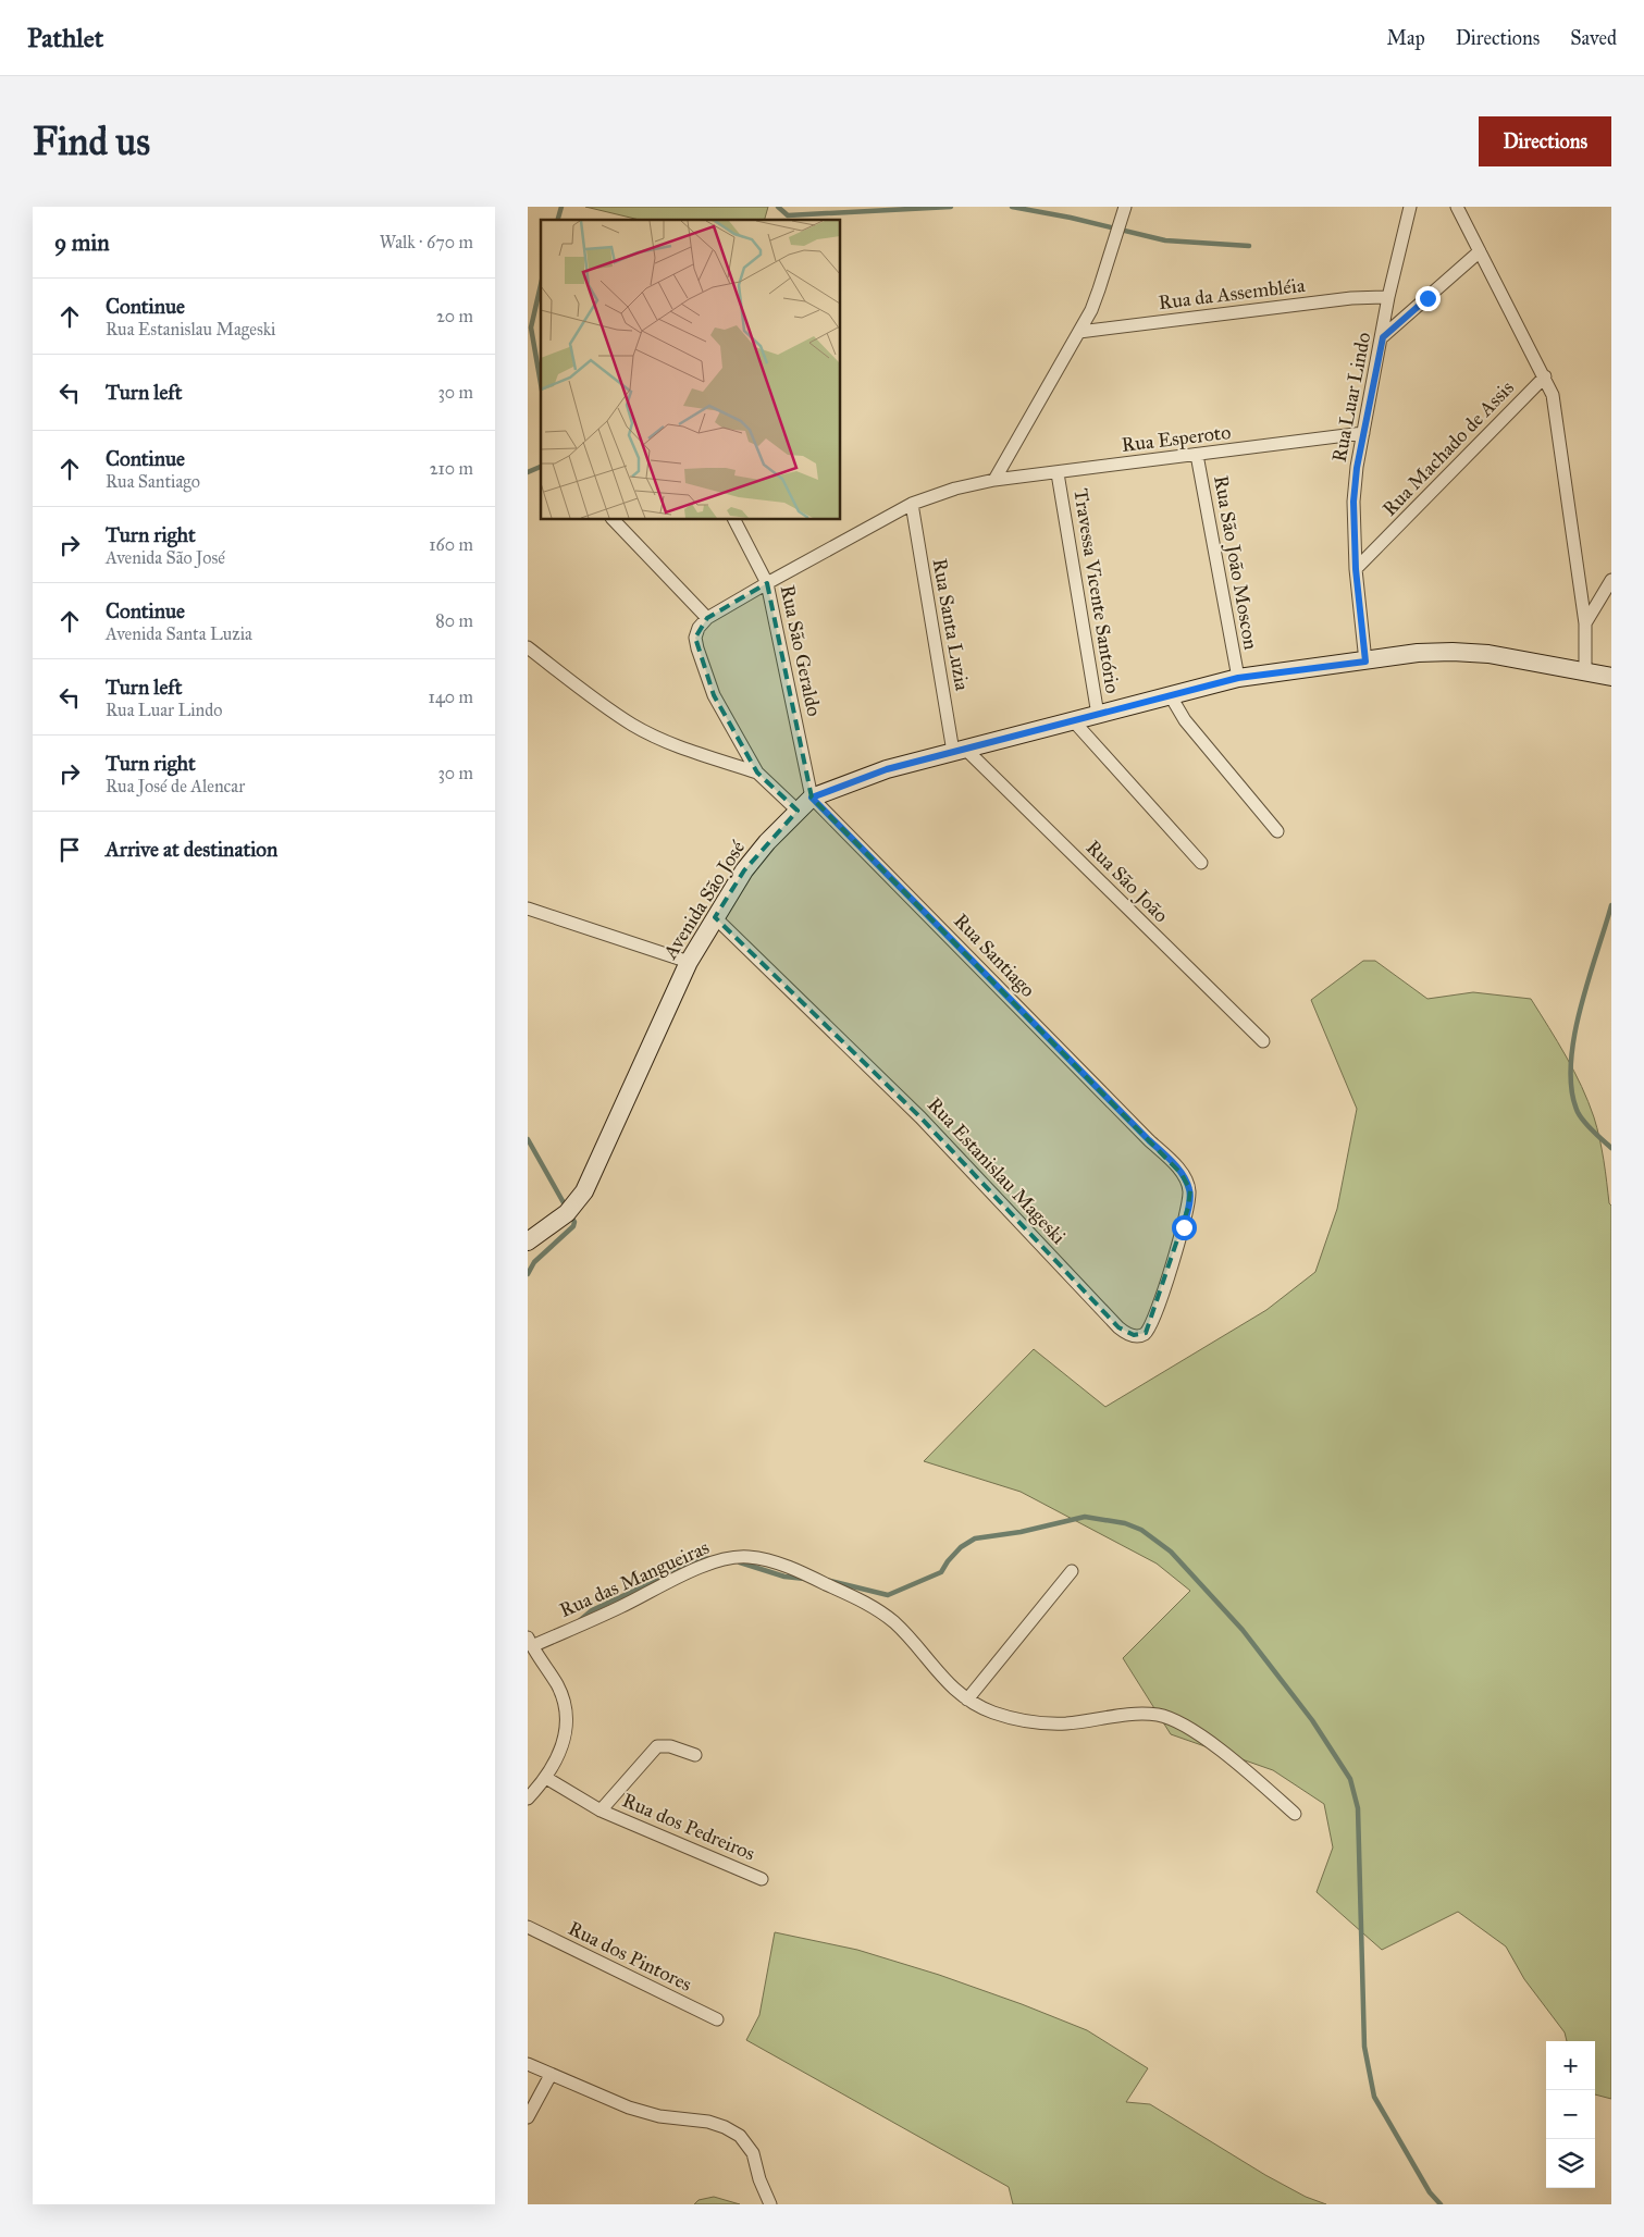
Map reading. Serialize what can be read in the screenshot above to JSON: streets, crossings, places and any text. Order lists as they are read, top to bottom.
{
  "streets": {
    "street": [
      "Rua da Assembléia",
      "Rua Luar Lindo",
      "Rua Esperoto",
      "Rua Machado de Assis",
      "Rua São João Moscon",
      "Travessa Vicente Santório",
      "Rua Santa Luzia",
      "Rua São Geraldo",
      "Rua São João",
      "Avenida São José",
      "Rua Santiago",
      "Rua Estanislau Mageski",
      "Rua das Mangueiras",
      "Rua dos Pedreiros",
      "Rua dos Pintores"
    ]
  },
  "crossings": [
    ["Rua da Assembléia", "Rua Luar Lindo"],
    ["Rua Luar Lindo", "Rua Esperoto"],
    ["Rua Luar Lindo", "Rua Machado de Assis"],
    ["Rua Luar Lindo", "Avenida São José"],
    ["Rua Esperoto", "Rua São João Moscon"],
    ["Rua Esperoto", "Travessa Vicente Santório"],
    ["Rua Esperoto", "Rua Santa Luzia"],
    ["Rua Esperoto", "Rua São Geraldo"],
    ["Rua São João Moscon", "Avenida São José"],
    ["Travessa Vicente Santório", "Avenida São José"],
    ["Rua Santa Luzia", "Rua São João"],
    ["Rua Santa Luzia", "Avenida São José"],
    ["Rua São Geraldo", "Avenida São José"],
    ["Rua São Geraldo", "Rua Santiago"],
    ["Rua São João", "Avenida São José"],
    ["Avenida São José", "Rua Santiago"],
    ["Avenida São José", "Rua Estanislau Mageski"],
    ["Rua Santiago", "Rua Estanislau Mageski"]
  ],
  "page": {
    "header": "Pathlet",
    "nav": ["Map", "Directions", "Saved"],
    "buttons": "Directions",
    "title": "Find us",
    "heading": ["9 min", "Walk · 670 m"],
    "list": [
      ["Continue", "Rua Estanislau Mageski", "20 m"],
      ["Turn left", "30 m"],
      ["Continue", "Rua Santiago", "210 m"],
      ["Turn right", "Avenida São José", "160 m"],
      ["Continue", "Avenida Santa Luzia", "80 m"],
      ["Turn left", "Rua Luar Lindo", "140 m"],
      ["Turn right", "Rua José de Alencar", "30 m"],
      "Arrive at destination"
    ],
    "map_buttons": ["+", "−"]
  }
}
